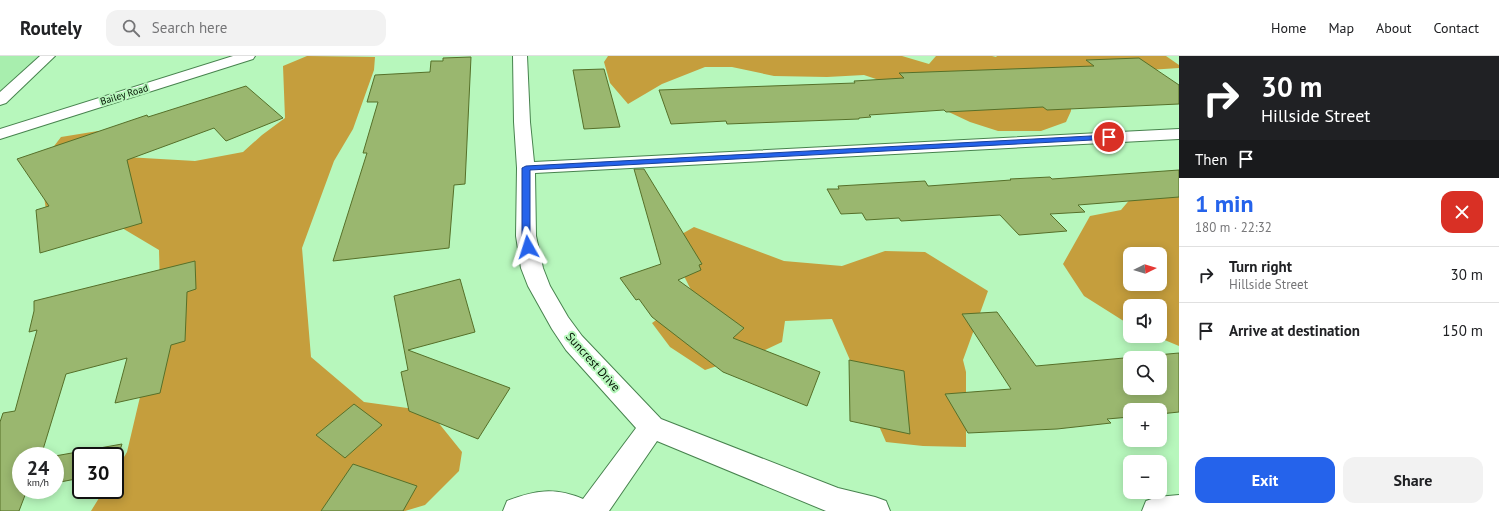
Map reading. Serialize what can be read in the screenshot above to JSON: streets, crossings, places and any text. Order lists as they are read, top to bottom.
{
  "streets": {
    "street": ["Bailey Road", "Suncrest Drive"]
  },
  "north": "right",
  "page": {
    "header": "Routely",
    "search": "Search here",
    "nav": [
      "Home",
      "Map",
      "About",
      "Contact"
    ],
    "turn": ["30 m", "Hillside Street"],
    "then": "Then",
    "heading": ["1 min", "180 m · 22:32"],
    "list": [
      {
        "name": "Turn right",
        "note": "Hillside Street",
        "value": "30 m"
      },
      {
        "name": "Arrive at destination",
        "value": "150 m"
      }
    ],
    "map_buttons": ["+", "−"],
    "speed": "24 km/h",
    "limit": "30",
    "buttons": ["Exit", "Share"]
  }
}
